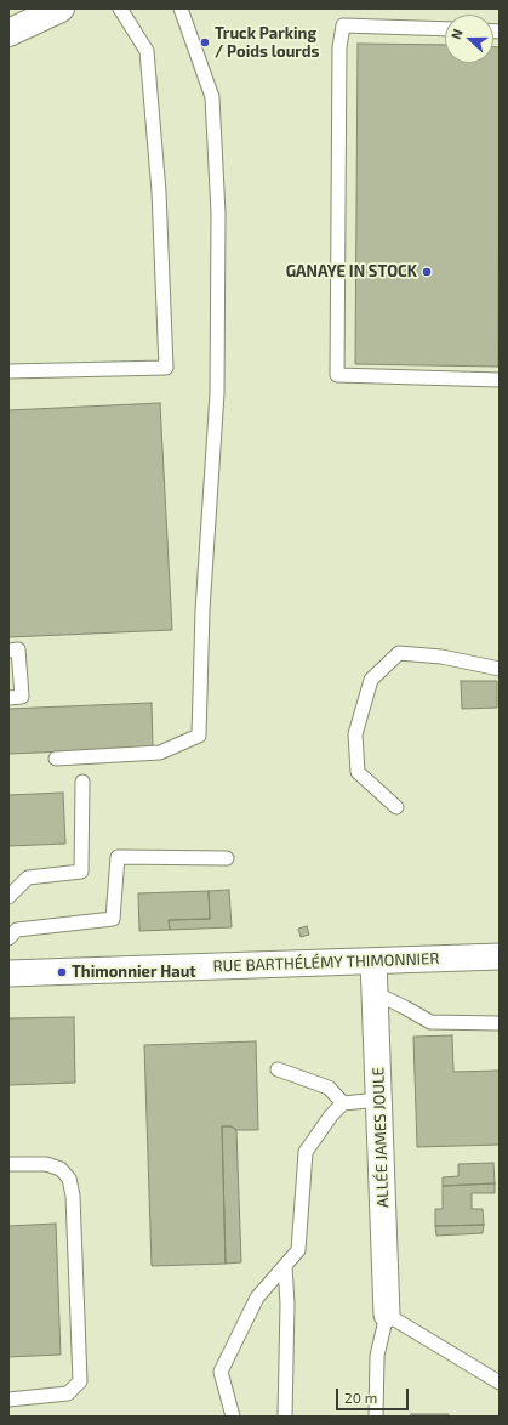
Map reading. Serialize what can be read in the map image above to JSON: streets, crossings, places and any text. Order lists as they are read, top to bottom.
{
  "streets": {
    "street": ["RUE BARTHÉLÉMY THIMONNIER", "ALLÉE JAMES JOULE"]
  },
  "crossings": [
    ["RUE BARTHÉLÉMY THIMONNIER", "ALLÉE JAMES JOULE"]
  ],
  "places": ["Truck Parking / Poids lourds", "GANAYE IN STOCK", "Thimonnier Haut"],
  "scale_bar": "20 m",
  "north": "left"
}
